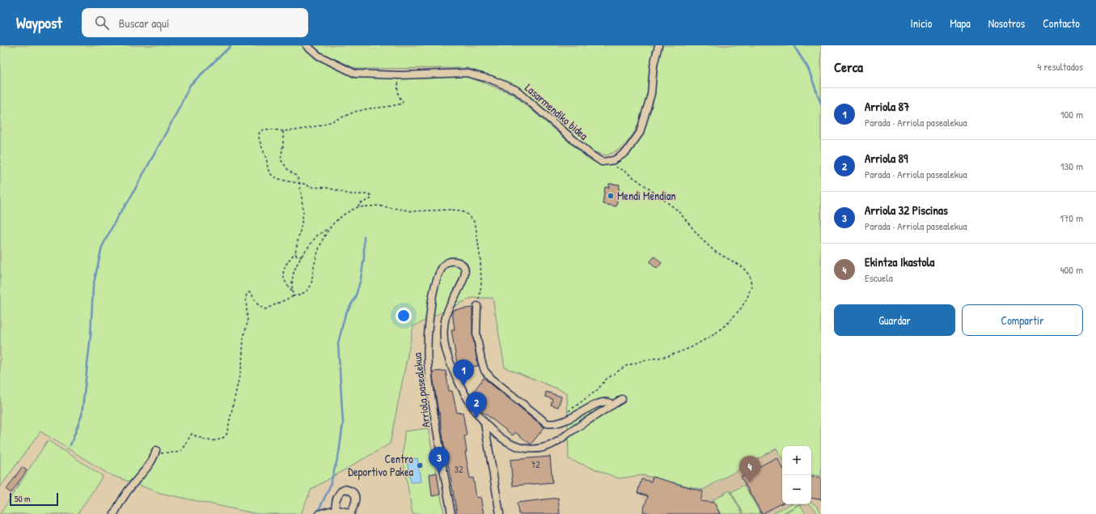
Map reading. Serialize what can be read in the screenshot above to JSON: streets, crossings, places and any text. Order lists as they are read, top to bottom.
{
  "streets": {
    "street": ["Lasarmendiko bidea", "Arriola pasealekua"]
  },
  "places": ["Mendi Mendian", "Centro Deportivo Pakea"],
  "house_numbers": ["72", "32"],
  "scale_bar": "50 m",
  "page": {
    "header": "Waypost",
    "search": "Buscar aquí",
    "nav": [
      "Inicio",
      "Mapa",
      "Nosotros",
      "Contacto"
    ],
    "heading": ["Cerca", "4 resultados"],
    "list": [
      {
        "mark": "1",
        "name": "Arriola 87",
        "note": "Parada · Arriola pasealekua",
        "value": "100 m"
      },
      {
        "mark": "2",
        "name": "Arriola 89",
        "note": "Parada · Arriola pasealekua",
        "value": "130 m"
      },
      {
        "mark": "3",
        "name": "Arriola 32 Piscinas",
        "note": "Parada · Arriola pasealekua",
        "value": "170 m"
      },
      {
        "mark": "4",
        "name": "Ekintza Ikastola",
        "note": "Escuela",
        "value": "400 m"
      }
    ],
    "buttons": ["Guardar", "Compartir"],
    "pins": [
      "1",
      "2",
      "3",
      "4"
    ],
    "map_buttons": ["+", "−"],
    "scale": "50 m"
  }
}
